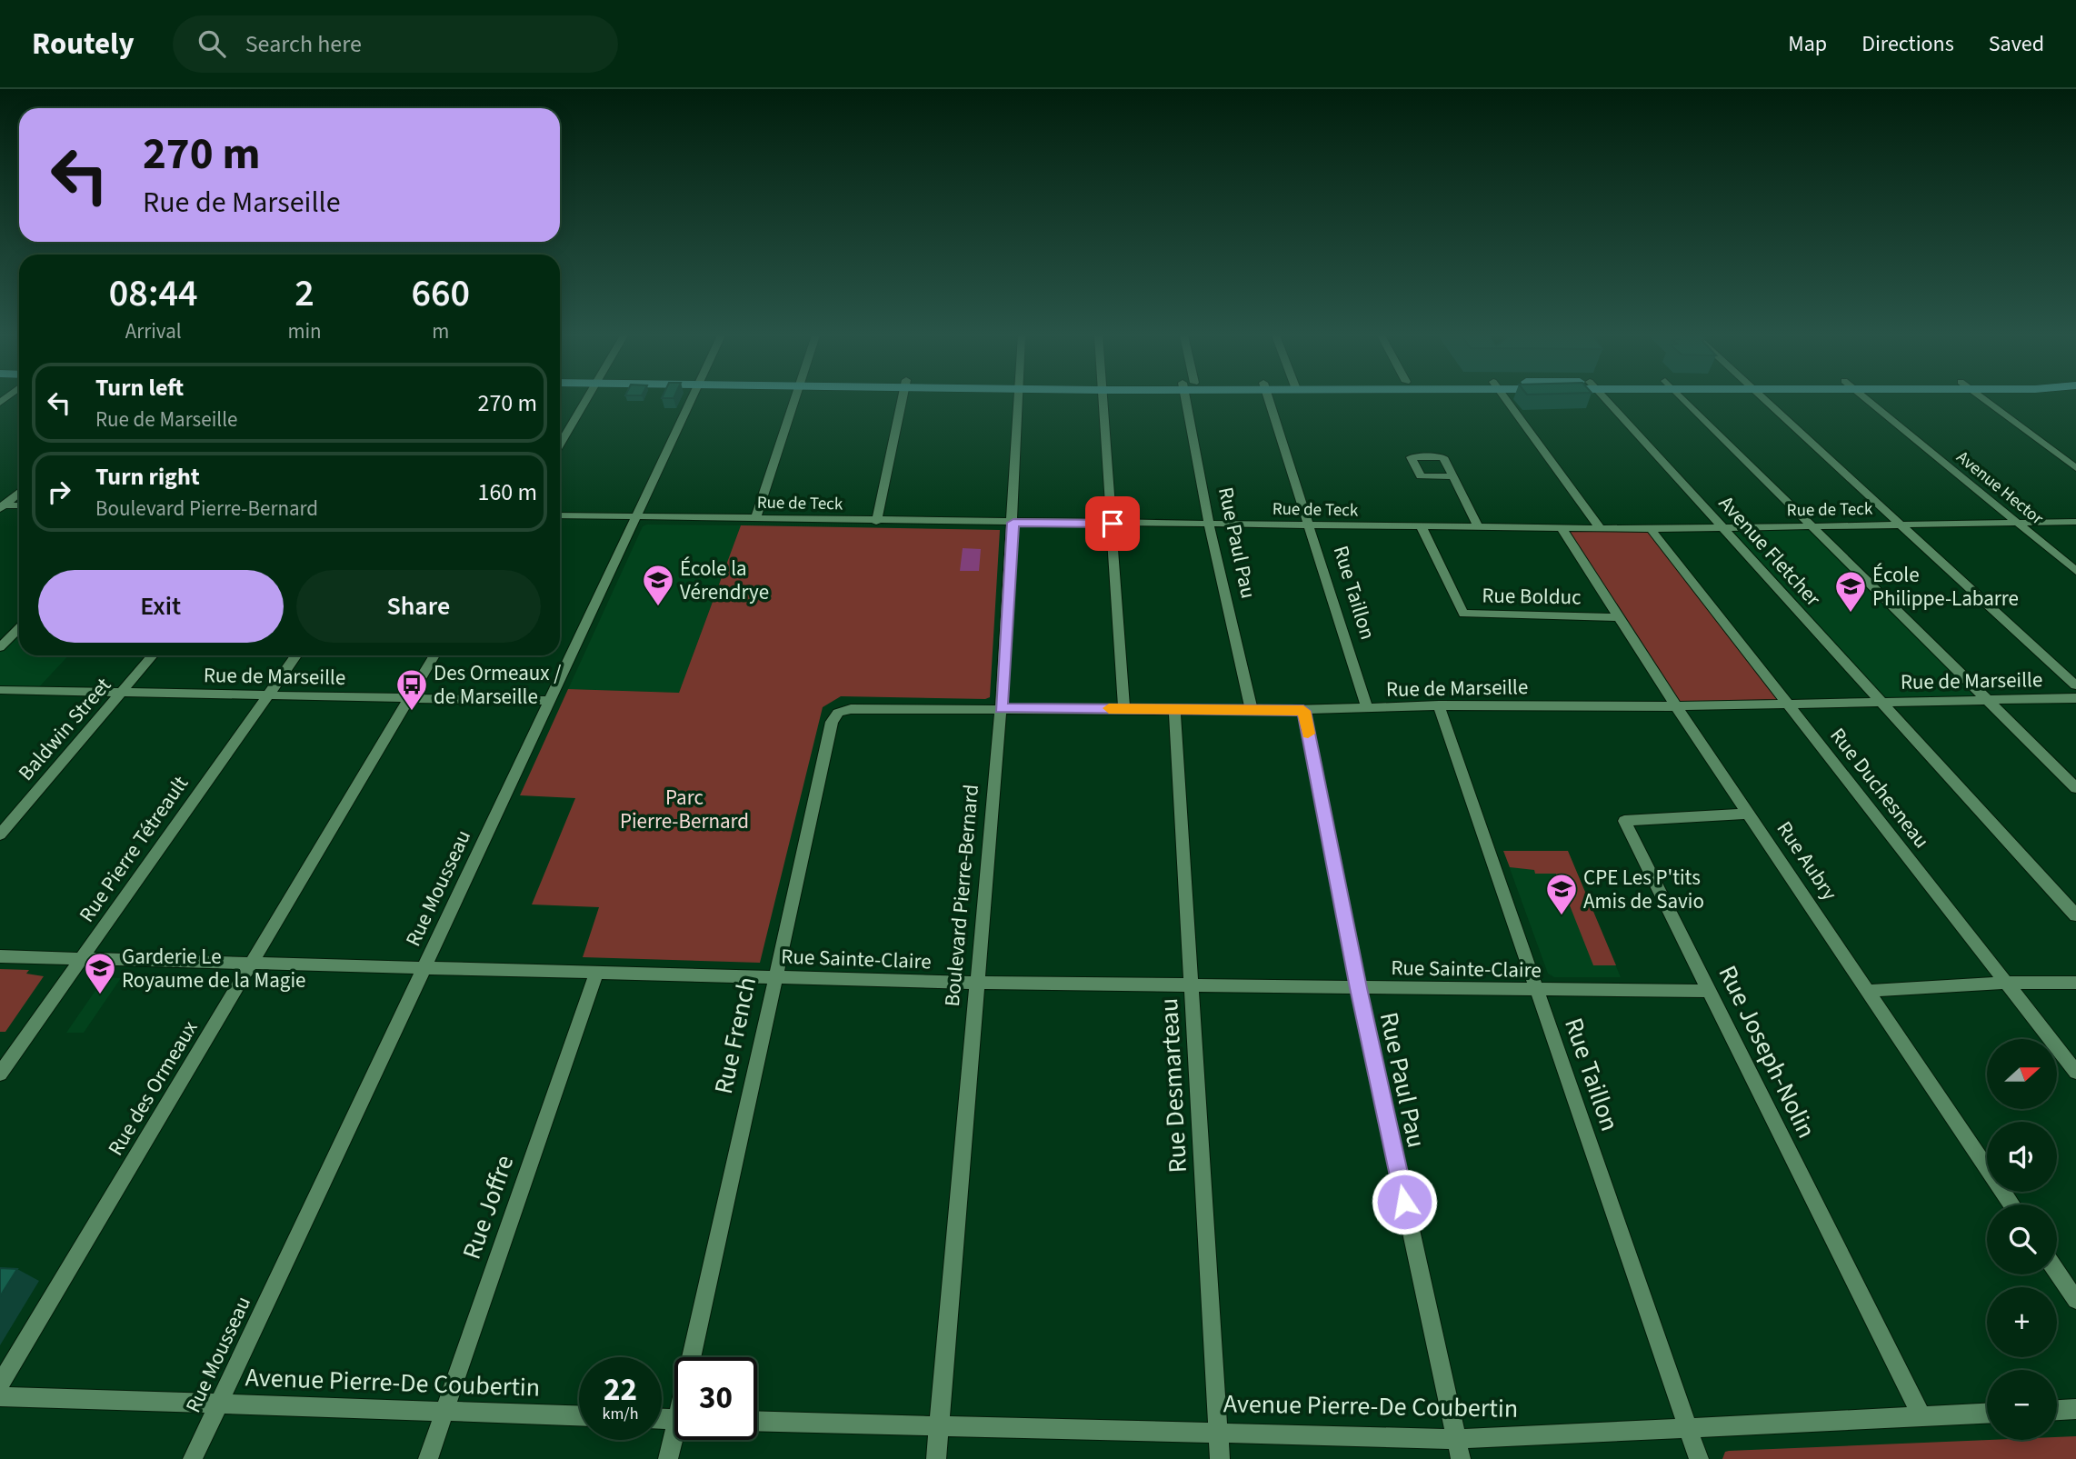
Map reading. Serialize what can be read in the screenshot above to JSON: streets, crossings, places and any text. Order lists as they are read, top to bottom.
{
  "streets": {
    "street": [
      "Avenue Hector",
      "Rue de Teck",
      "Rue Paul Pau",
      "Avenue Fletcher",
      "Rue Taillon",
      "Rue Bolduc",
      "Rue de Marseille",
      "Baldwin Street",
      "Rue Duchesneau",
      "Rue Pierre Tétreault",
      "Rue Aubry",
      "Rue Mousseau",
      "Boulevard Pierre-Bernard",
      "Rue Sainte-Claire",
      "Rue French",
      "Rue Joseph-Nolin",
      "Rue Desmarteau",
      "Rue des Ormeaux",
      "Rue Joffre",
      "Avenue Pierre-De Coubertin"
    ]
  },
  "crossings": [
    ["Avenue Hector", "Rue de Teck"],
    ["Rue de Teck", "Rue Paul Pau"],
    ["Rue de Teck", "Avenue Fletcher"],
    ["Rue de Teck", "Rue Taillon"],
    ["Rue de Teck", "Rue Bolduc"],
    ["Rue de Teck", "Rue Duchesneau"],
    ["Rue de Teck", "Rue Aubry"],
    ["Rue de Teck", "Rue Mousseau"],
    ["Rue de Teck", "Boulevard Pierre-Bernard"],
    ["Rue Paul Pau", "Rue de Marseille"],
    ["Rue Paul Pau", "Rue Sainte-Claire"],
    ["Rue Paul Pau", "Avenue Pierre-De Coubertin"],
    ["Avenue Fletcher", "Rue de Marseille"],
    ["Rue Taillon", "Rue de Marseille"],
    ["Rue Taillon", "Rue Sainte-Claire"],
    ["Rue Taillon", "Avenue Pierre-De Coubertin"],
    ["Rue Bolduc", "Rue Aubry"],
    ["Rue de Marseille", "Baldwin Street"],
    ["Rue de Marseille", "Rue Duchesneau"],
    ["Rue de Marseille", "Rue Pierre Tétreault"],
    ["Rue de Marseille", "Rue Aubry"],
    ["Rue de Marseille", "Rue Mousseau"],
    ["Rue de Marseille", "Boulevard Pierre-Bernard"],
    ["Rue de Marseille", "Rue French"],
    ["Rue de Marseille", "Rue Desmarteau"],
    ["Rue de Marseille", "Rue des Ormeaux"],
    ["Rue Pierre Tétreault", "Rue Sainte-Claire"],
    ["Rue Aubry", "Rue Joseph-Nolin"],
    ["Rue Mousseau", "Rue Sainte-Claire"],
    ["Rue Mousseau", "Avenue Pierre-De Coubertin"],
    ["Boulevard Pierre-Bernard", "Rue Sainte-Claire"],
    ["Boulevard Pierre-Bernard", "Avenue Pierre-De Coubertin"],
    ["Rue Sainte-Claire", "Rue French"],
    ["Rue Sainte-Claire", "Rue Joseph-Nolin"],
    ["Rue Sainte-Claire", "Rue Desmarteau"],
    ["Rue Sainte-Claire", "Rue des Ormeaux"],
    ["Rue Sainte-Claire", "Rue Joffre"],
    ["Rue Joseph-Nolin", "Avenue Pierre-De Coubertin"],
    ["Rue Desmarteau", "Avenue Pierre-De Coubertin"],
    ["Rue Joffre", "Avenue Pierre-De Coubertin"]
  ],
  "parks": ["Parc Pierre-Bernard"],
  "places": {
    "school or university": [
      "École la Vérendrye",
      "École Philippe-Labarre",
      "CPE Les P'tits Amis de Savio",
      "Garderie Le Royaume de la Magie"
    ],
    "bus stop": ["Des Ormeaux / de Marseille"]
  },
  "north": "right",
  "page": {
    "header": "Routely",
    "search": "Search here",
    "nav": ["Map", "Directions", "Saved"],
    "turn": ["270 m", "Rue de Marseille"],
    "eta": [
      "08:44",
      "Arrival",
      "2",
      "min",
      "660",
      "m"
    ],
    "list": [
      {
        "name": "Turn left",
        "note": "Rue de Marseille",
        "value": "270 m"
      },
      {
        "name": "Turn right",
        "note": "Boulevard Pierre-Bernard",
        "value": "160 m"
      }
    ],
    "buttons": ["Exit", "Share"],
    "map_buttons": ["+", "−"],
    "speed": "22 km/h",
    "limit": "30"
  }
}
